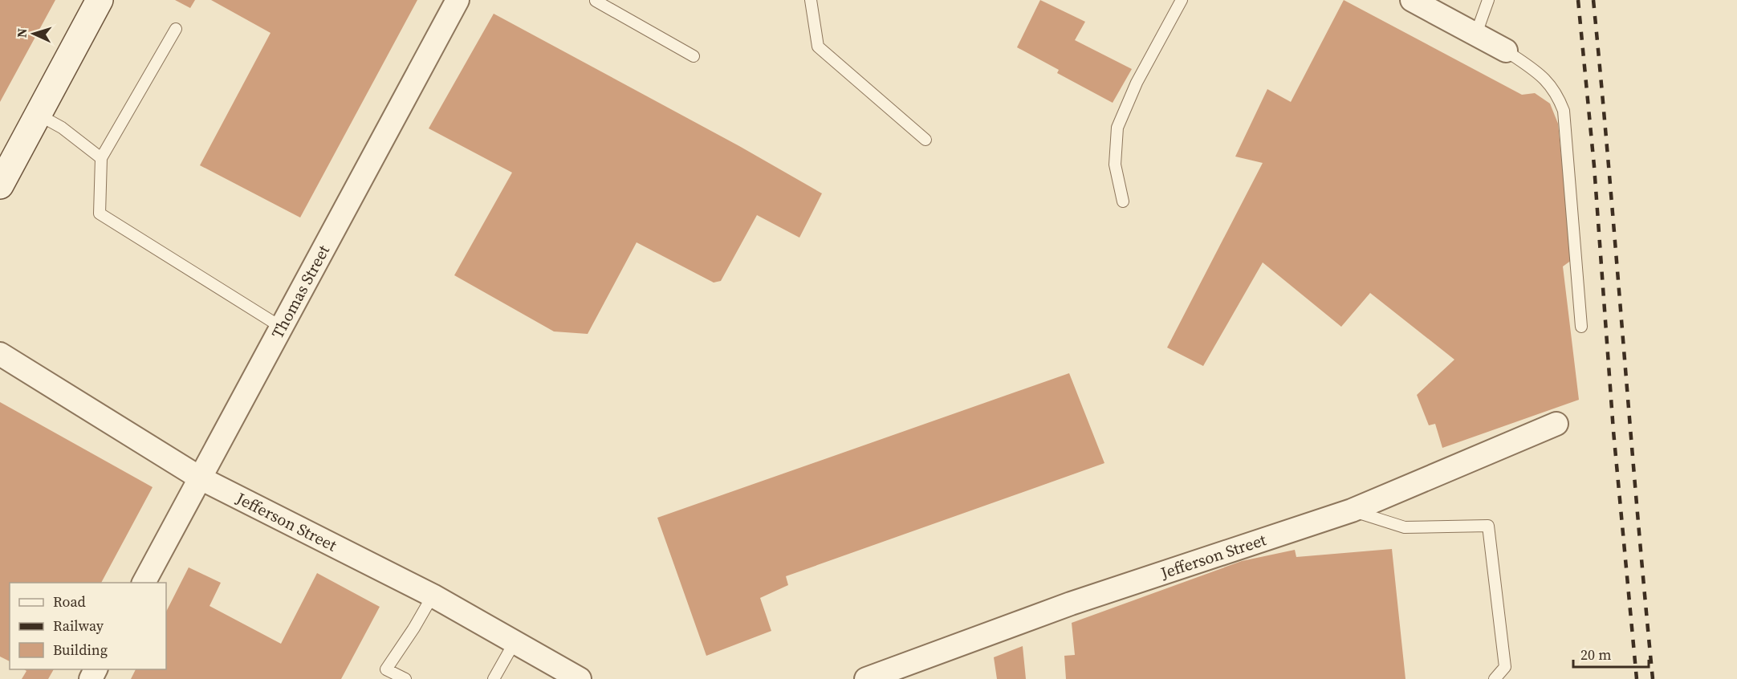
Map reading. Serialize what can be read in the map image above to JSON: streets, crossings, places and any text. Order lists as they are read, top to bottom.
{
  "streets": {
    "street": ["Thomas Street", "Jefferson Street"]
  },
  "crossings": [
    ["Thomas Street", "Jefferson Street"]
  ],
  "legend": ["Road", "Railway", "Building"],
  "scale_bar": "20 m",
  "north": "left"
}
